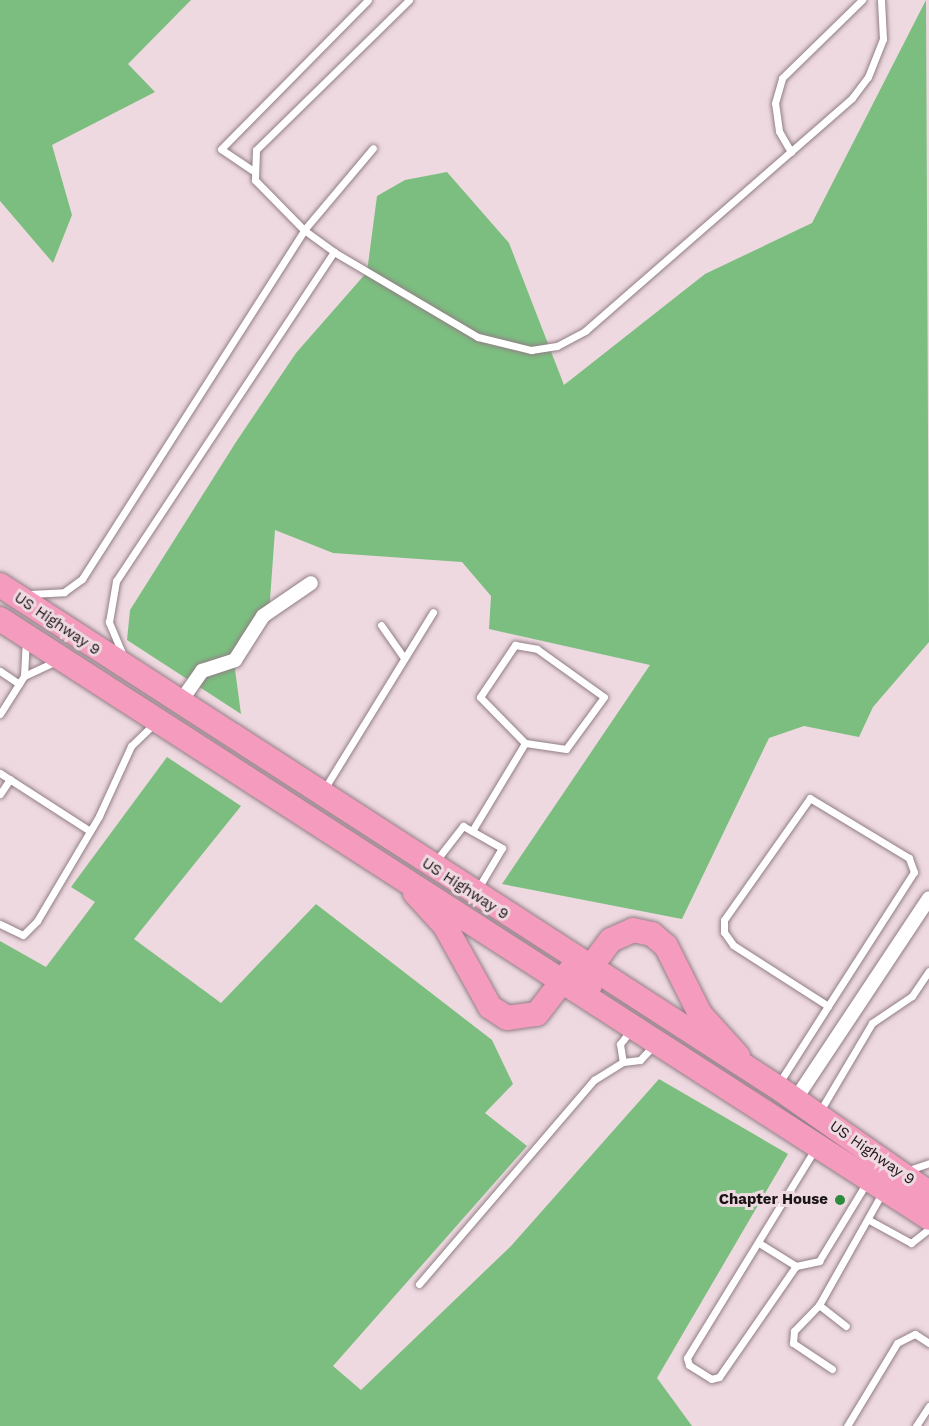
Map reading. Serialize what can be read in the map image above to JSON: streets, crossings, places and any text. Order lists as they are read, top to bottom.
{
  "streets": {
    "highway": ["US Highway 9"]
  },
  "places": ["Chapter House"]
}
